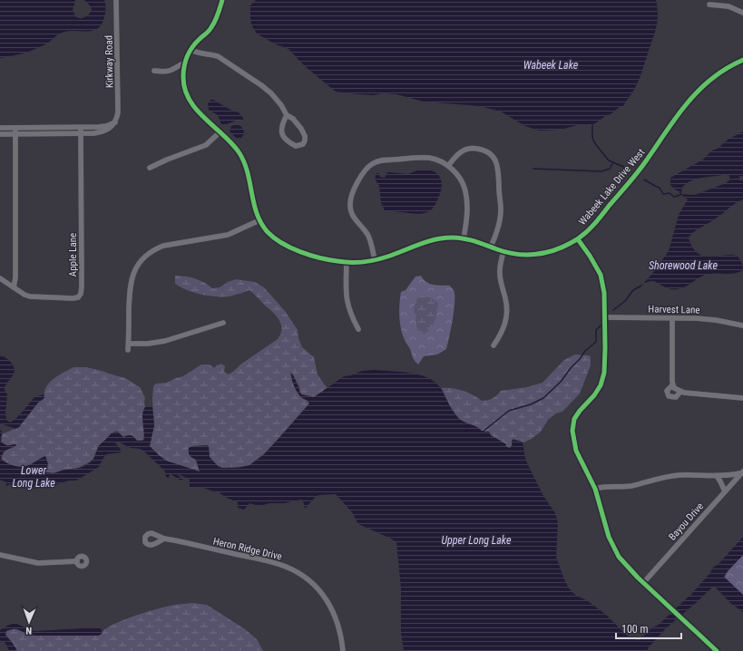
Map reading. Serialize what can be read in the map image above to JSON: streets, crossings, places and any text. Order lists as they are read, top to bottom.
{
  "streets": {
    "street": [
      "Kirkway Road",
      "Wabeek Lake Drive West",
      "Apple Lane",
      "Harvest Lane",
      "Bayou Drive",
      "Heron Ridge Drive"
    ]
  },
  "crossings": [
    ["Kirkway Road", "Apple Lane"]
  ],
  "water": [
    "Wabeek Lake",
    "Shorewood Lake",
    "Lower Long Lake",
    "Upper Long Lake"
  ],
  "scale_bar": "100 m",
  "north": "bottom"
}
